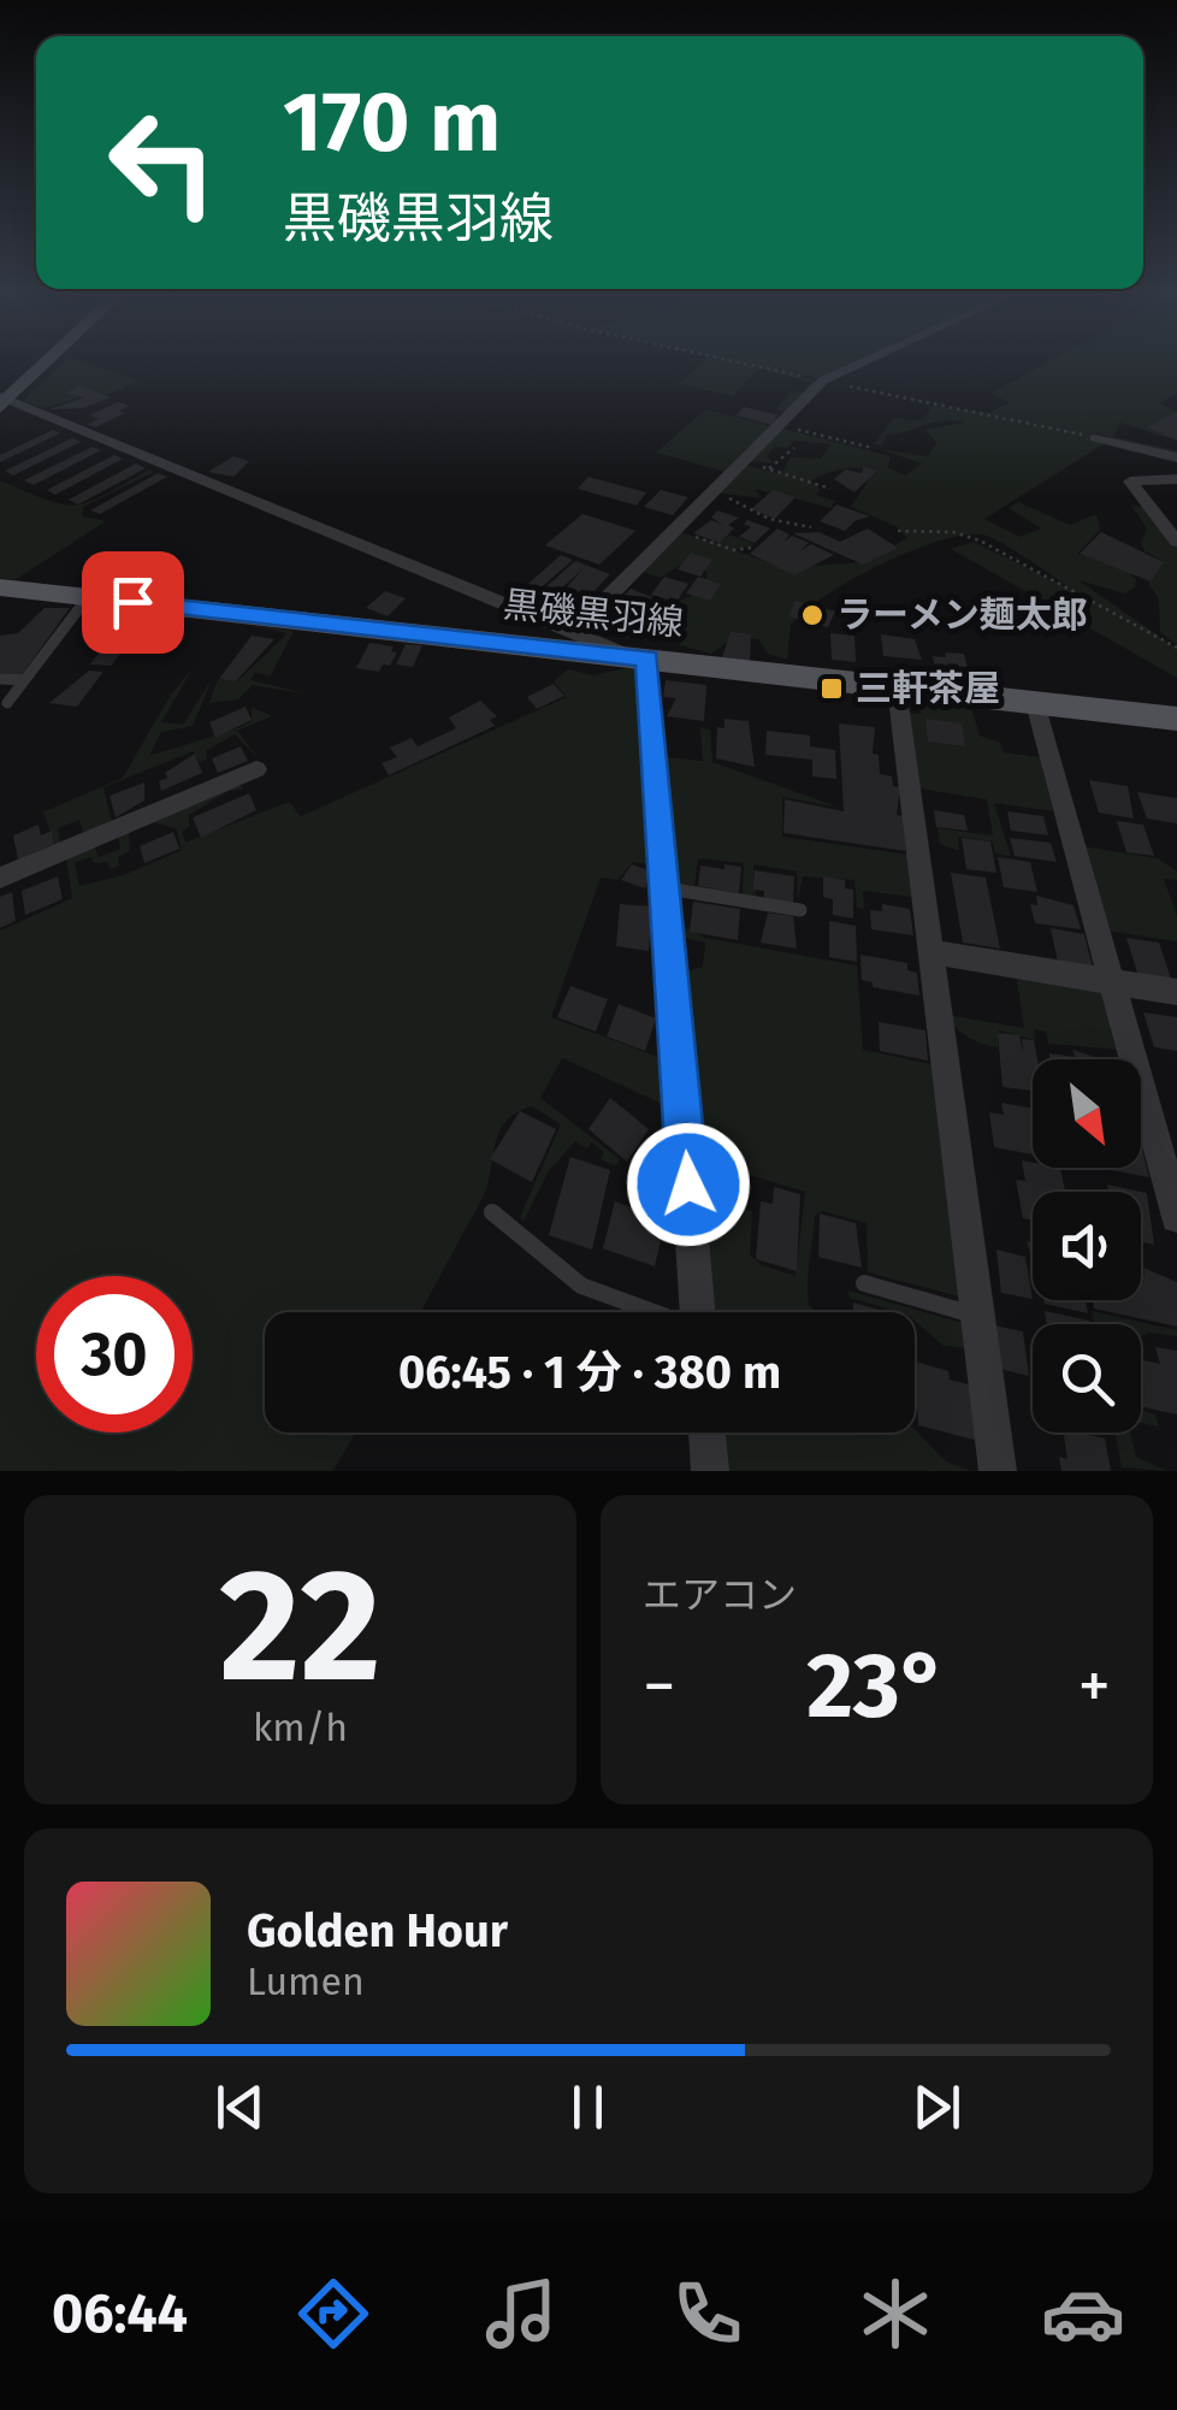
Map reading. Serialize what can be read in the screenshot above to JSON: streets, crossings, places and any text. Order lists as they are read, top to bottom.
{
  "streets": {
    "main road": ["黒磯黒羽線"]
  },
  "places": {
    "other": ["ラーメン麺太郎"],
    "transit": ["三軒茶屋"]
  },
  "north": "bottom right",
  "page": {
    "turn": ["170 m", "黒磯黒羽線"],
    "limit": "30",
    "trip": "06:45 · 1 分 · 380 m",
    "tile": [
      ["22", "km/h"],
      "エアコン"
    ],
    "heat": ["−", "23°", "+"],
    "song": ["Golden Hour", "Lumen"],
    "tabs": "06:44"
  }
}
